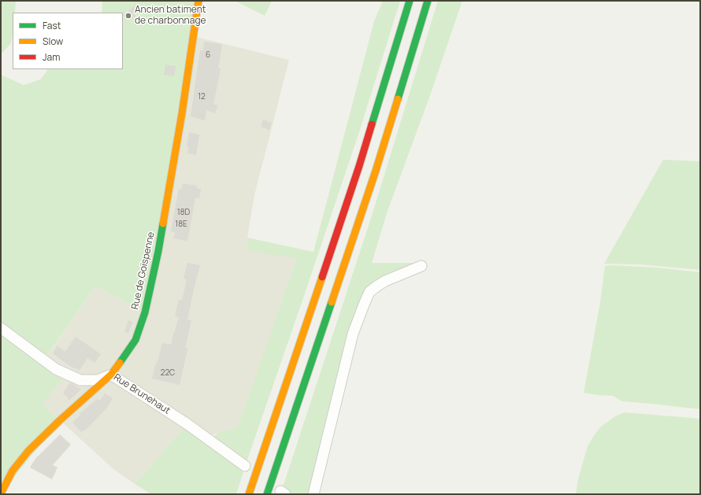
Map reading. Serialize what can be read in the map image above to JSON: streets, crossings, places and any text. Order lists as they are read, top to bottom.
{
  "streets": {
    "main road": ["Rue de Goïspenne"],
    "street": ["Rue Brunehaut"]
  },
  "crossings": [
    ["Rue de Goïspenne", "Rue Brunehaut"]
  ],
  "places": ["Ancien batiment de charbonnage"],
  "house_numbers": [
    "6",
    "12",
    "18D",
    "18E",
    "22C"
  ],
  "legend": ["Fast", "Slow", "Jam"]
}
